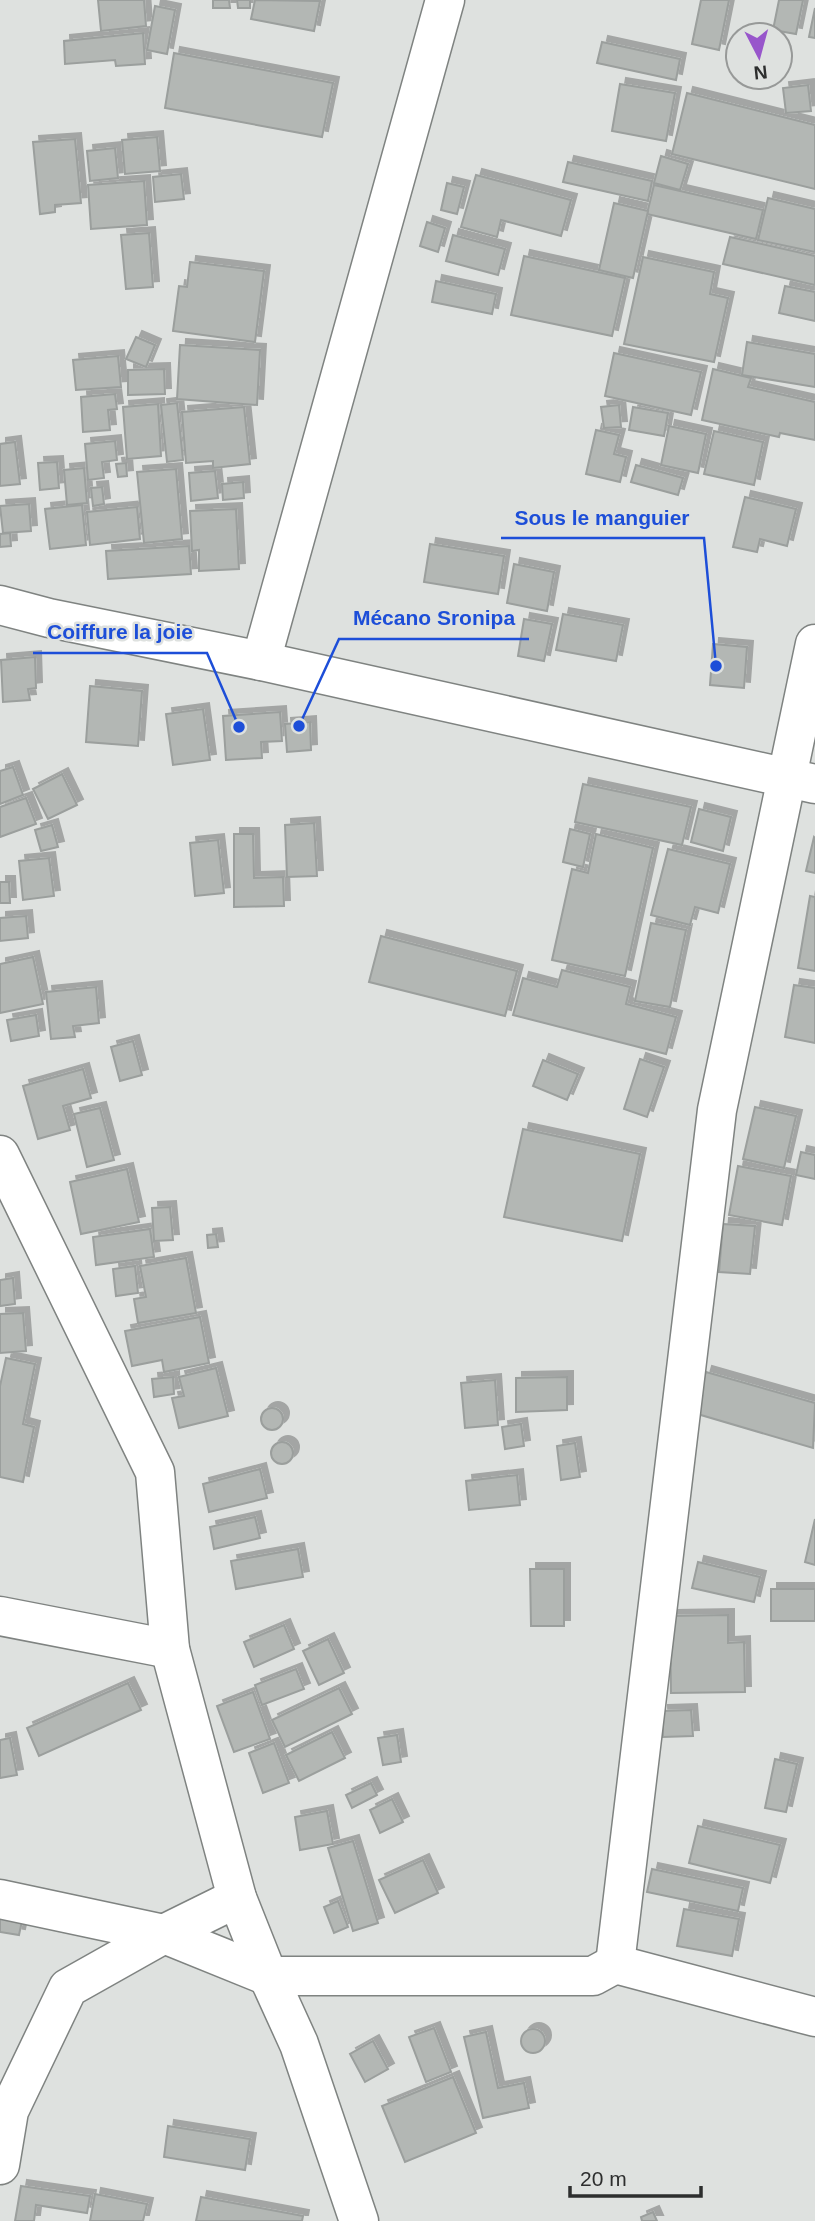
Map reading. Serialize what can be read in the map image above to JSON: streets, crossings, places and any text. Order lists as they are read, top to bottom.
{
  "places": ["Sous le manguier", "Mécano Sronipa", "Coiffure la joie"],
  "scale_bar": "20 m",
  "north": "bottom"
}
